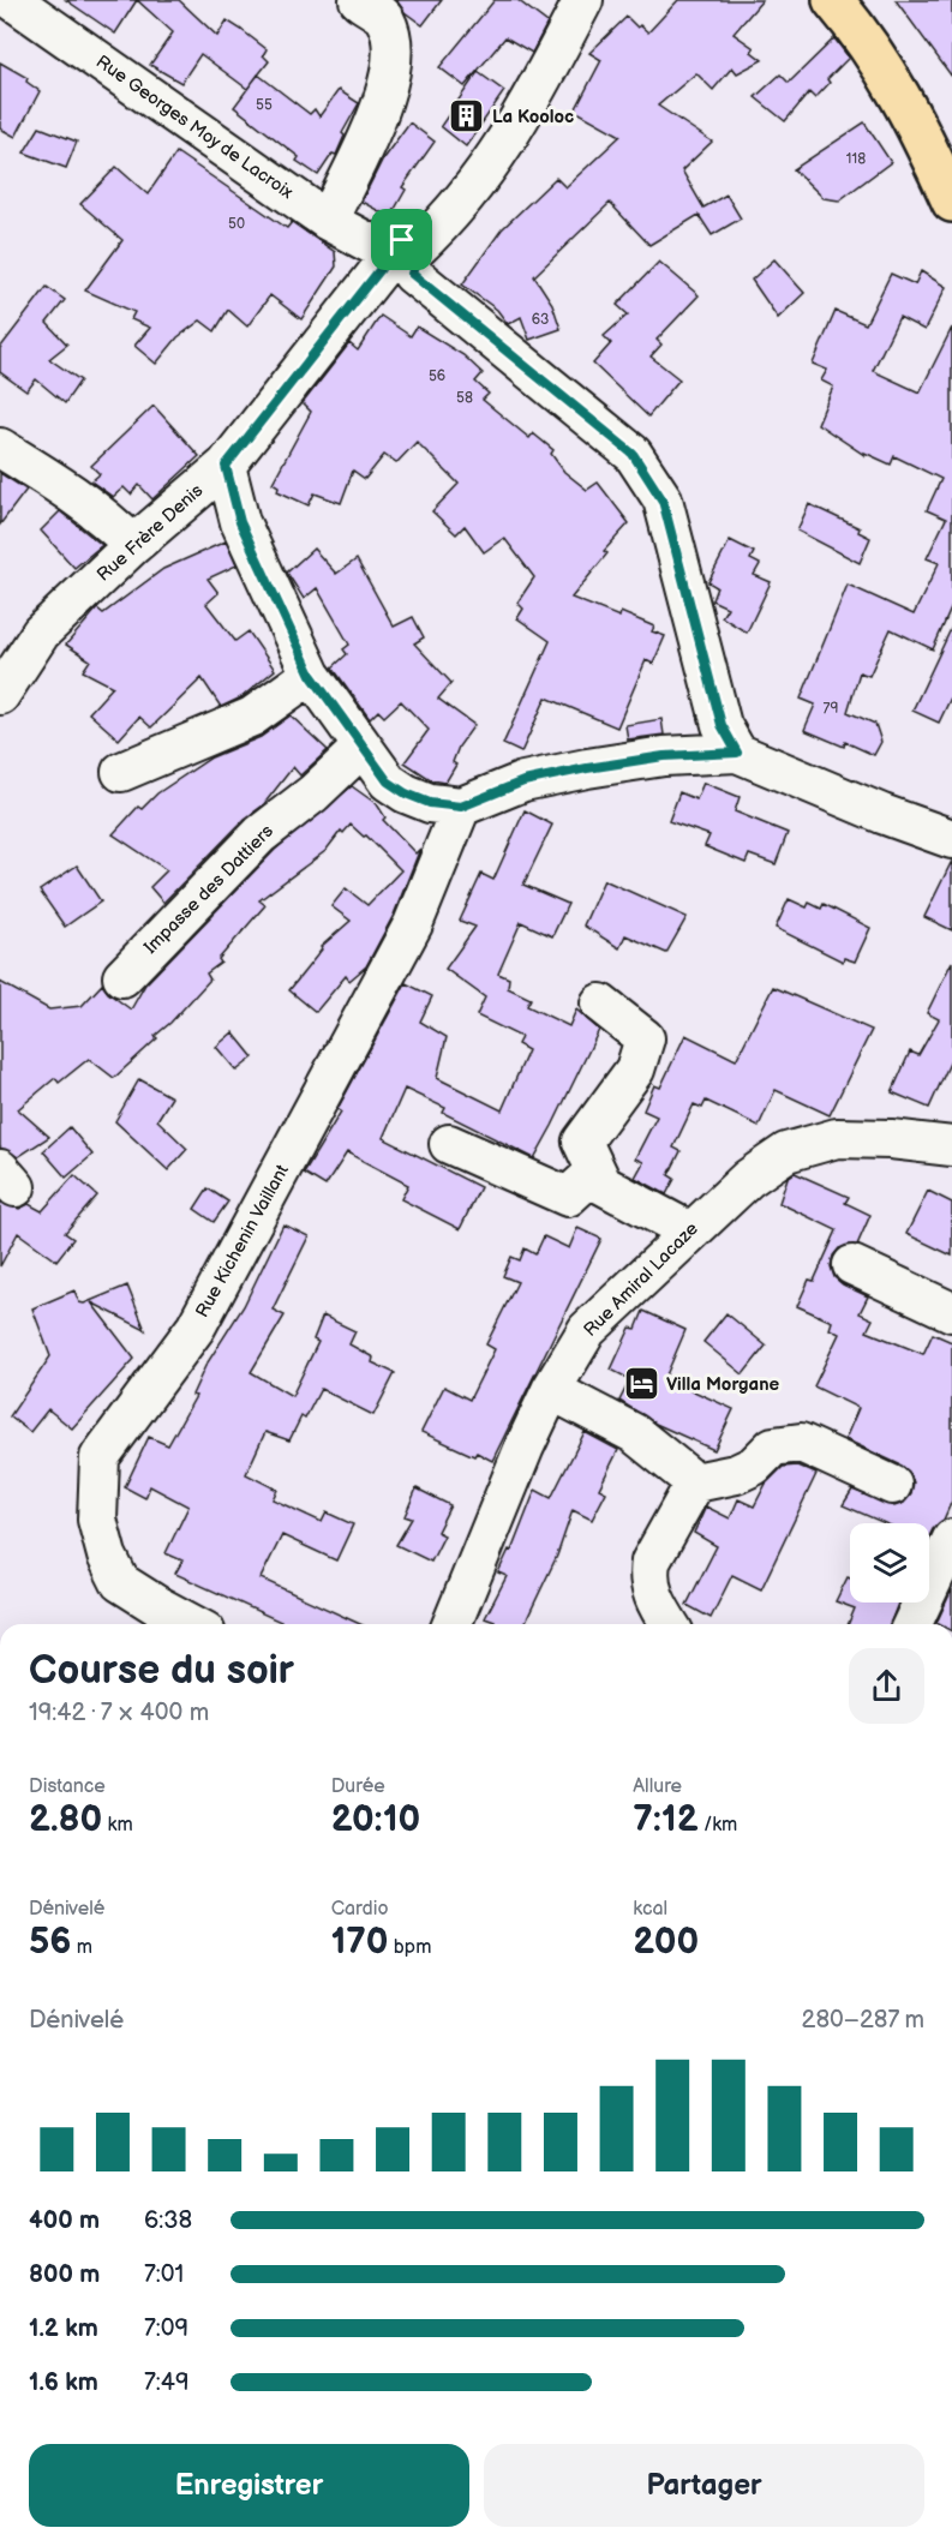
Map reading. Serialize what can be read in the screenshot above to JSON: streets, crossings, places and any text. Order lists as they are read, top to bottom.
{
  "streets": {
    "street": [
      "Rue Georges Moy de Lacroix",
      "Rue Frère Denis",
      "Impasse des Dattiers",
      "Rue Kichenin Vaillant",
      "Rue Amiral Lacaze"
    ]
  },
  "crossings": [
    ["Rue Georges Moy de Lacroix", "Rue Frère Denis"]
  ],
  "places": {
    "building": ["La Kooloc"],
    "hotel": ["Villa Morgane"]
  },
  "house_numbers": [
    "55",
    "118",
    "50",
    "63",
    "56",
    "58",
    "79"
  ],
  "page": {
    "heading": ["Course du soir", "19:42 · 7 × 400 m"],
    "stats": [
      ["Distance", "2.80 km"],
      ["Durée", "20:10"],
      ["Allure", "7:12 /km"],
      ["Dénivelé", "56 m"],
      ["Cardio", "170 bpm"],
      ["kcal", "200"]
    ],
    "chart": ["Dénivelé", "280–287 m"],
    "list": [
      {
        "name": "400 m",
        "note": "6:38"
      },
      {
        "name": "800 m",
        "note": "7:01"
      },
      {
        "name": "1.2 km",
        "note": "7:09"
      },
      {
        "name": "1.6 km",
        "note": "7:49"
      }
    ],
    "buttons": ["Enregistrer", "Partager"]
  }
}
